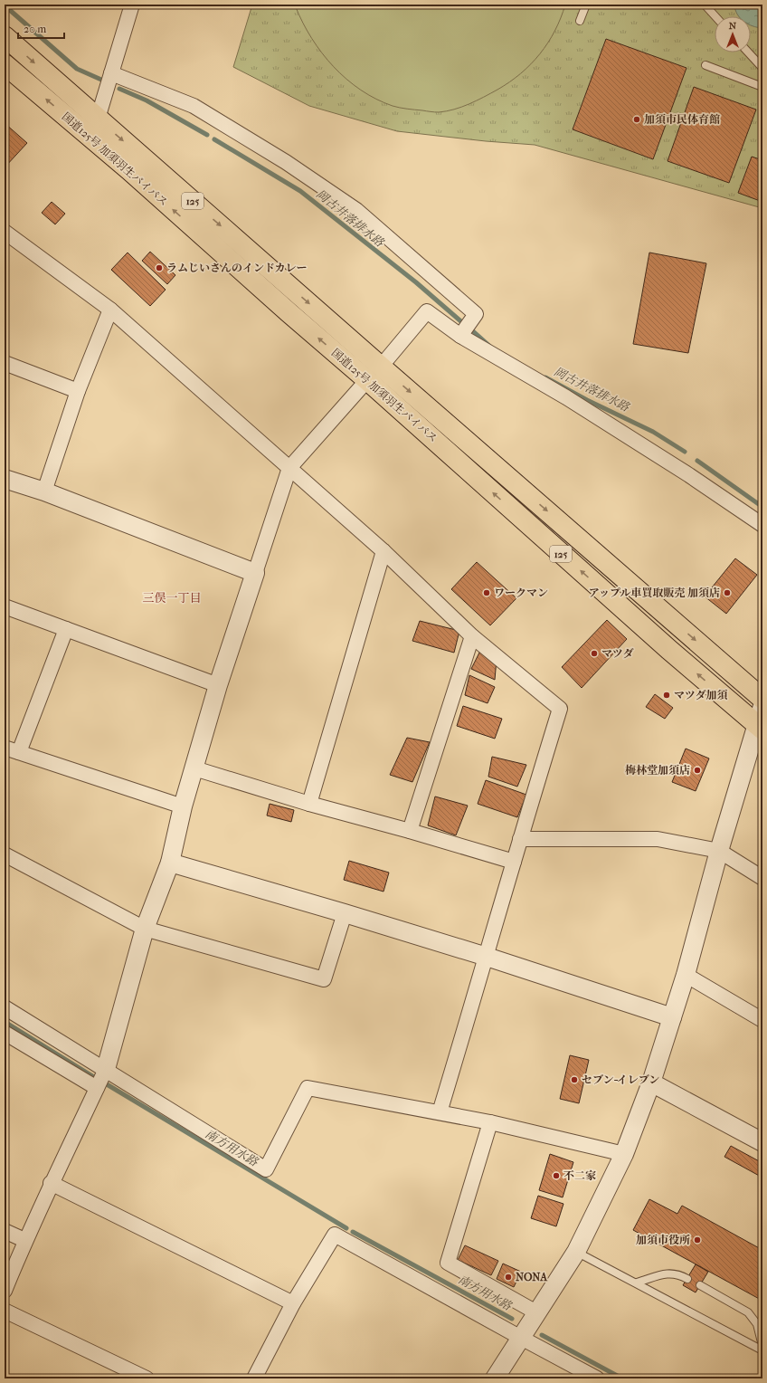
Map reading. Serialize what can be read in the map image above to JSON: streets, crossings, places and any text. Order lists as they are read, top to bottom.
{
  "streets": {
    "highway": ["国道125号 加須羽生バイパス", "125"]
  },
  "districts": ["三俣一丁目"],
  "water": ["岡古井落排水路", "南方用水路"],
  "places": [
    "加須市民体育館",
    "ラムじいさんのインドカレー",
    "ワークマン",
    "アップル車買取販売 加須店",
    "マツダ",
    "マツダ加須",
    "梅林堂加須店",
    "セブン-イレブン",
    "不二家",
    "加須市役所",
    "NONA"
  ],
  "scale_bar": "20 m",
  "north": "top"
}
